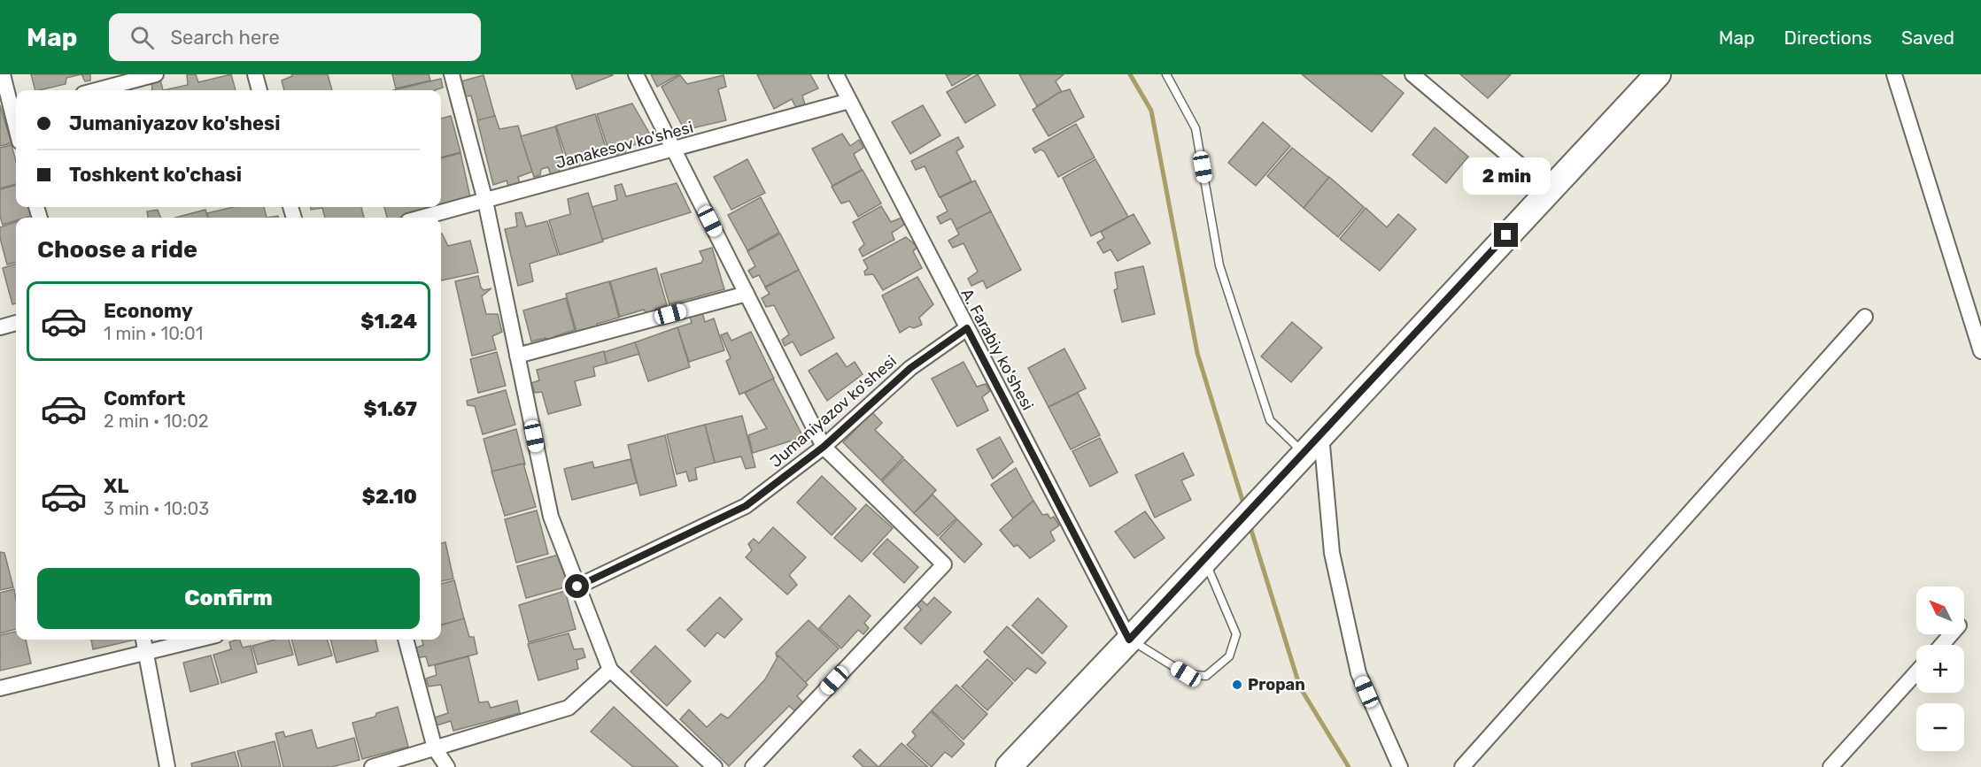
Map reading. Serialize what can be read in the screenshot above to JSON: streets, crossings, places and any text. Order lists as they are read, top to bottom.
{
  "streets": {
    "street": ["Janakesov ko'shesi", "A. Farabiy ko'shesi", "Jumaniyazov ko'shesi"]
  },
  "crossings": [
    ["Janakesov ko'shesi", "A. Farabiy ko'shesi"],
    ["A. Farabiy ko'shesi", "Jumaniyazov ko'shesi"]
  ],
  "places": ["Propan"],
  "north": "top left",
  "page": {
    "header": "Map",
    "search": "Search here",
    "nav": ["Map", "Directions", "Saved"],
    "banner": ["Jumaniyazov ko'shesi", "Toshkent ko'chasi"],
    "bubble": "2 min",
    "heading": "Choose a ride",
    "list": [
      {
        "name": "Economy",
        "note": "1 min · 10:01",
        "value": "$1.24"
      },
      {
        "name": "Comfort",
        "note": "2 min · 10:02",
        "value": "$1.67"
      },
      {
        "name": "XL",
        "note": "3 min · 10:03",
        "value": "$2.10"
      }
    ],
    "buttons": "Confirm",
    "map_buttons": ["+", "−"]
  }
}
